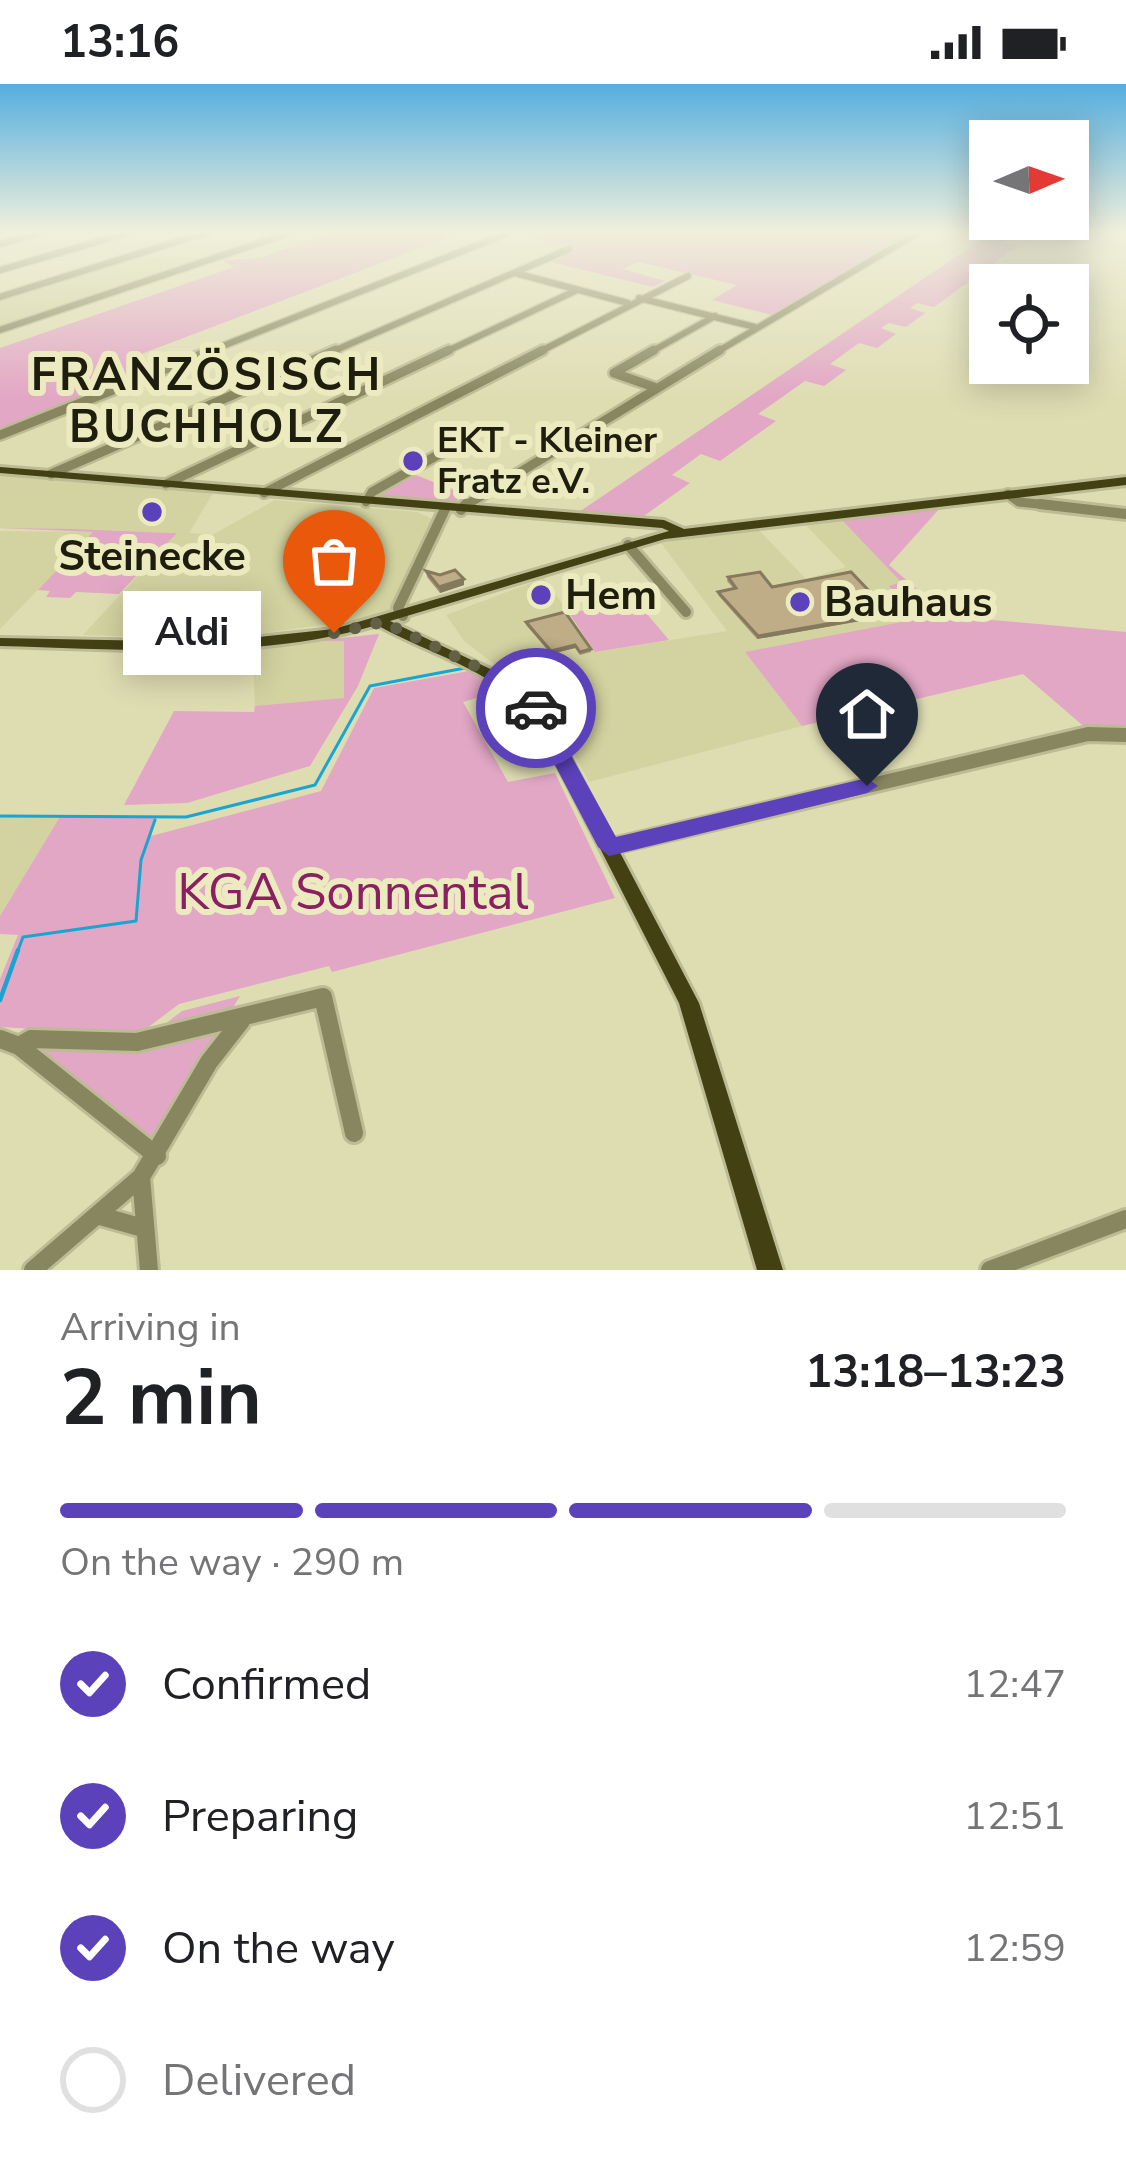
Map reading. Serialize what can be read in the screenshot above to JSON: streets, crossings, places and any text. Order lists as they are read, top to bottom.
{
  "districts": ["FRANZÖSISCH BUCHHOLZ"],
  "parks": ["KGA Sonnental"],
  "places": [
    "EKT - Kleiner Fratz e.V.",
    "Steinecke",
    "Hem",
    "Bauhaus",
    "Aldi"
  ],
  "north": "right",
  "page": {
    "status": "13:16",
    "bubble": "Aldi",
    "heading": ["2 min", "Arriving in", "13:18–13:23"],
    "bar": "On the way · 290 m",
    "list": [
      ["Confirmed", "12:47"],
      ["Preparing", "12:51"],
      ["On the way", "12:59"],
      "Delivered"
    ]
  }
}
